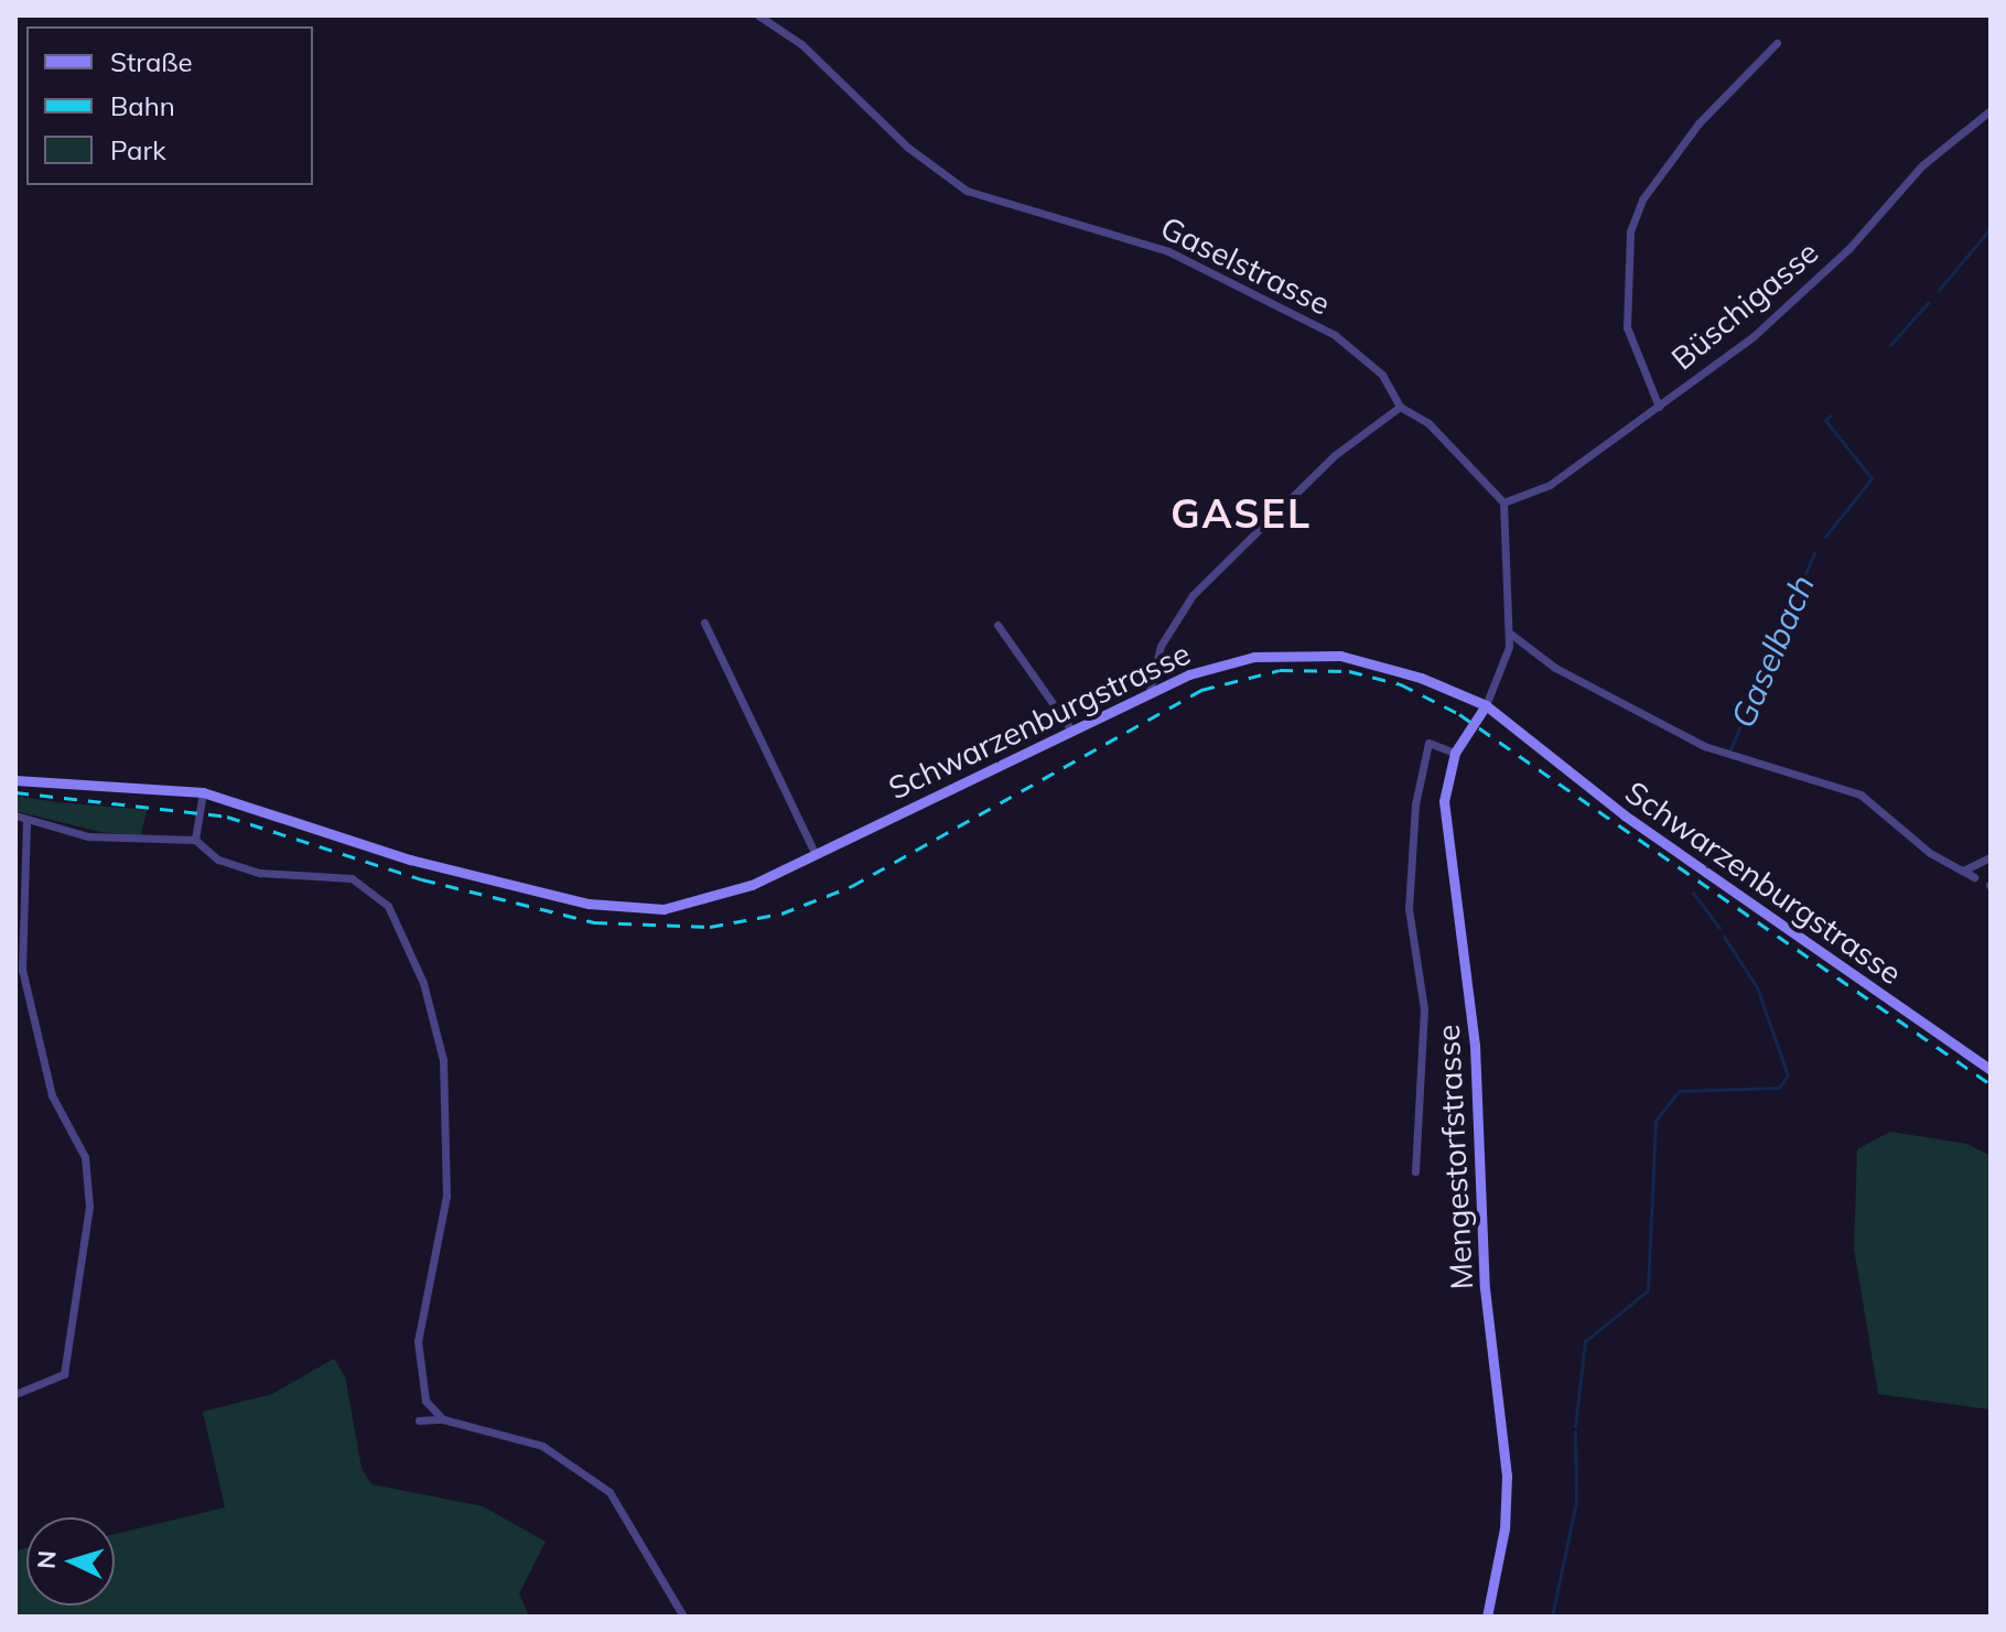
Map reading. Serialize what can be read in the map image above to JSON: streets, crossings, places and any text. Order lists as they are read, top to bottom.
{
  "streets": {
    "main road": ["Schwarzenburgstrasse", "Mengestorfstrasse"],
    "street": ["Gaselstrasse", "Büschigasse"]
  },
  "crossings": [
    ["Gaselstrasse", "Büschigasse"],
    ["Schwarzenburgstrasse", "Mengestorfstrasse"]
  ],
  "districts": ["GASEL"],
  "water": ["Gaselbach"],
  "legend": ["Straße", "Bahn", "Park"],
  "north": "left"
}
